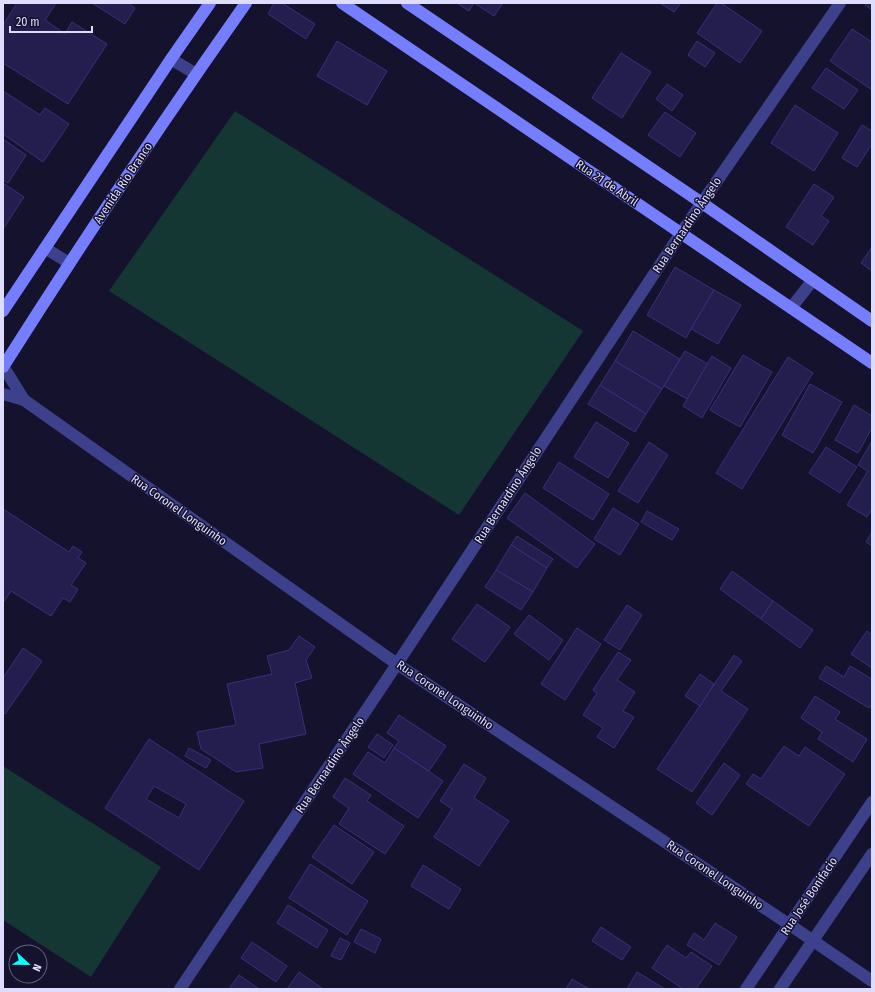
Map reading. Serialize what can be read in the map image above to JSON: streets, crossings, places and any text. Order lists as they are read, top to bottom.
{
  "streets": {
    "street": [
      "Avenida Rio Branco",
      "Rua 21 de Abril",
      "Rua Bernardino Ângelo",
      "Rua Coronel Longuinho",
      "Rua José Bonifacio"
    ]
  },
  "crossings": [
    ["Avenida Rio Branco", "Rua Coronel Longuinho"],
    ["Rua 21 de Abril", "Rua Bernardino Ângelo"],
    ["Rua Bernardino Ângelo", "Rua Coronel Longuinho"],
    ["Rua Coronel Longuinho", "Rua José Bonifacio"]
  ],
  "scale_bar": "20 m",
  "north": "right"
}
